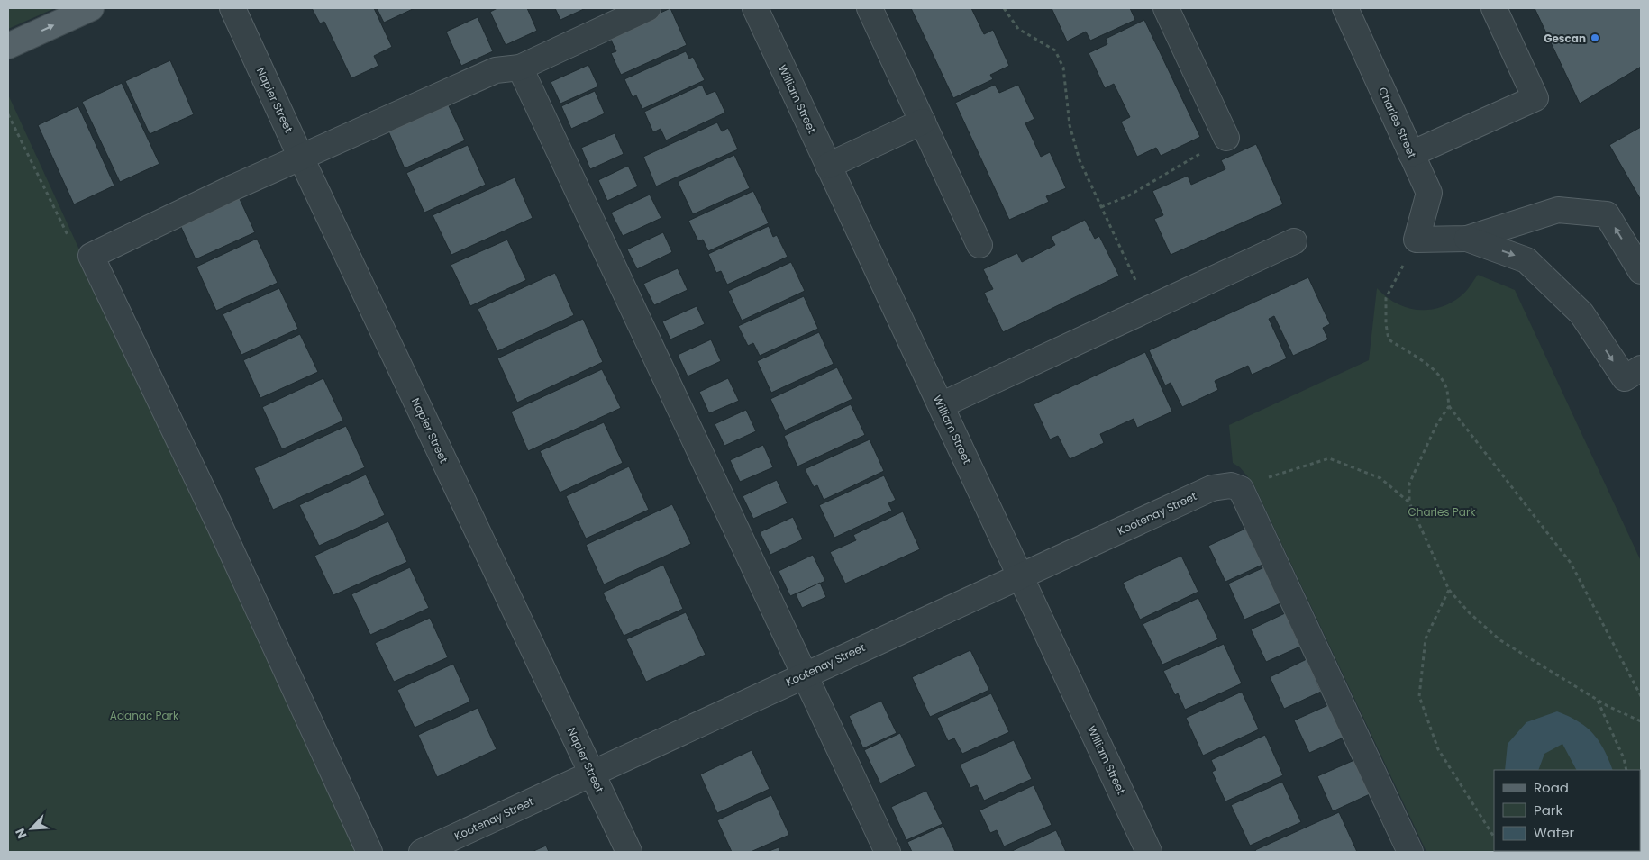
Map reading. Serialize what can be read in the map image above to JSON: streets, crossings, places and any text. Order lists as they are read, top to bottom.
{
  "streets": {
    "street": [
      "William Street",
      "Napier Street",
      "Charles Street",
      "Kootenay Street"
    ]
  },
  "crossings": [
    ["William Street", "Kootenay Street"],
    ["Napier Street", "Kootenay Street"]
  ],
  "parks": ["Charles Park", "Adanac Park"],
  "places": ["Gescan"],
  "legend": ["Road", "Park", "Water"],
  "north": "bottom left"
}
